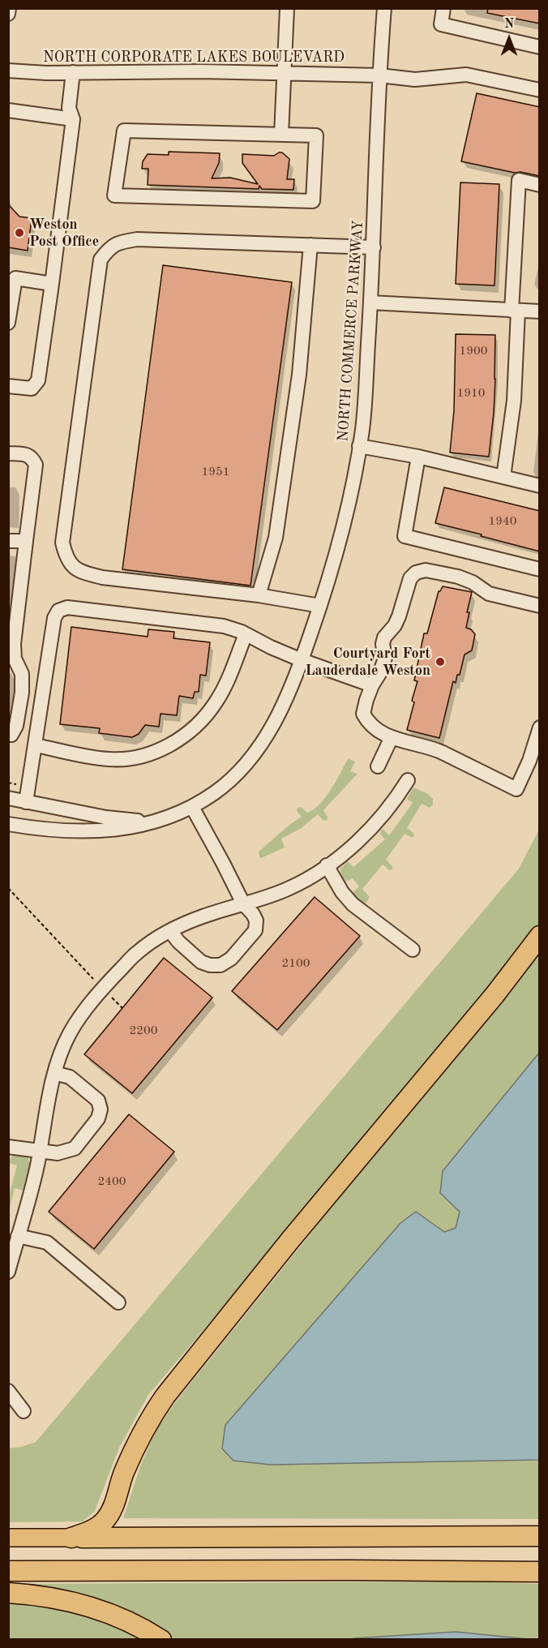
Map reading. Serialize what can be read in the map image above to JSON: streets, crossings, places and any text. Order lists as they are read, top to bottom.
{
  "streets": {
    "street": ["NORTH CORPORATE LAKES BOULEVARD", "NORTH COMMERCE PARKWAY"]
  },
  "crossings": [
    ["NORTH CORPORATE LAKES BOULEVARD", "NORTH COMMERCE PARKWAY"]
  ],
  "places": ["Weston Post Office", "Courtyard Fort Lauderdale Weston"],
  "house_numbers": [
    "1900",
    "1910",
    "1951",
    "1940",
    "2100",
    "2200",
    "2400"
  ],
  "north": "top"
}
